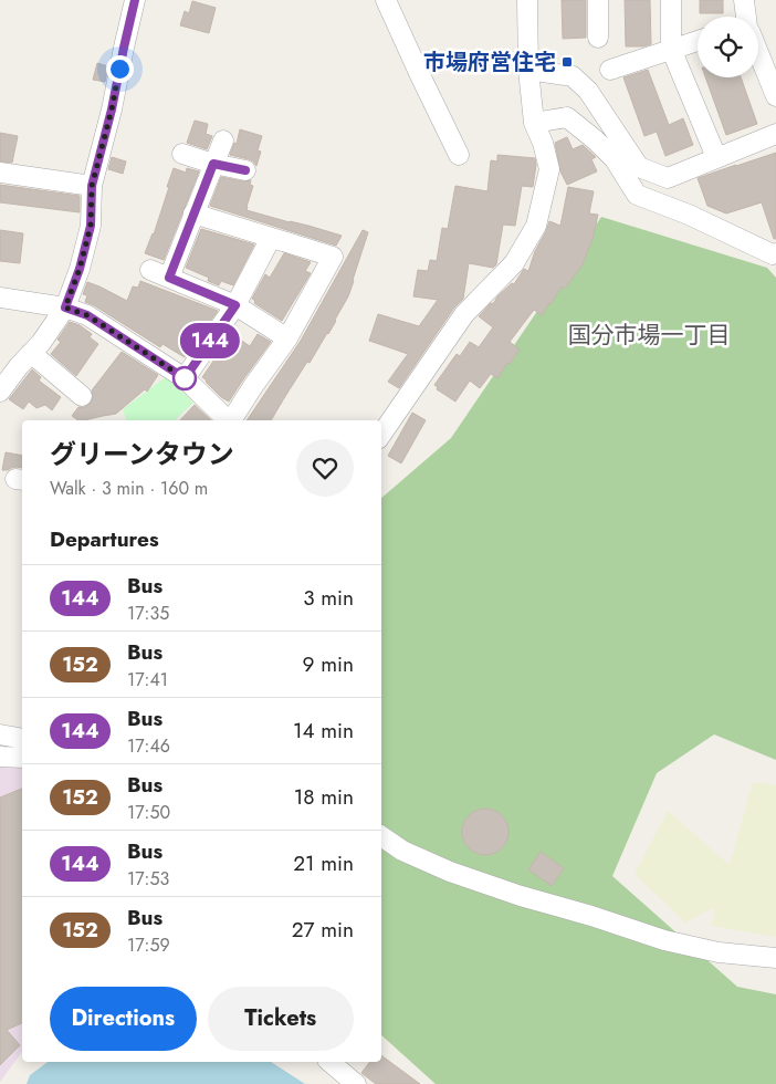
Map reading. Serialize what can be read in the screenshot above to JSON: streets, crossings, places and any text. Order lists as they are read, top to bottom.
{
  "districts": ["国分市場一丁目"],
  "places": {
    "transit": ["市場府営住宅"]
  },
  "lines": ["bus line 144"],
  "page": {
    "on_map": "144",
    "heading": [
      ["グリーンタウン", "Walk · 3 min · 160 m"],
      "Departures"
    ],
    "list": [
      {
        "mark": "144",
        "name": "Bus",
        "note": "17:35",
        "value": "3 min"
      },
      {
        "mark": "152",
        "name": "Bus",
        "note": "17:41",
        "value": "9 min"
      },
      {
        "mark": "144",
        "name": "Bus",
        "note": "17:46",
        "value": "14 min"
      },
      {
        "mark": "152",
        "name": "Bus",
        "note": "17:50",
        "value": "18 min"
      },
      {
        "mark": "144",
        "name": "Bus",
        "note": "17:53",
        "value": "21 min"
      },
      {
        "mark": "152",
        "name": "Bus",
        "note": "17:59",
        "value": "27 min"
      }
    ],
    "buttons": ["Directions", "Tickets"]
  }
}
